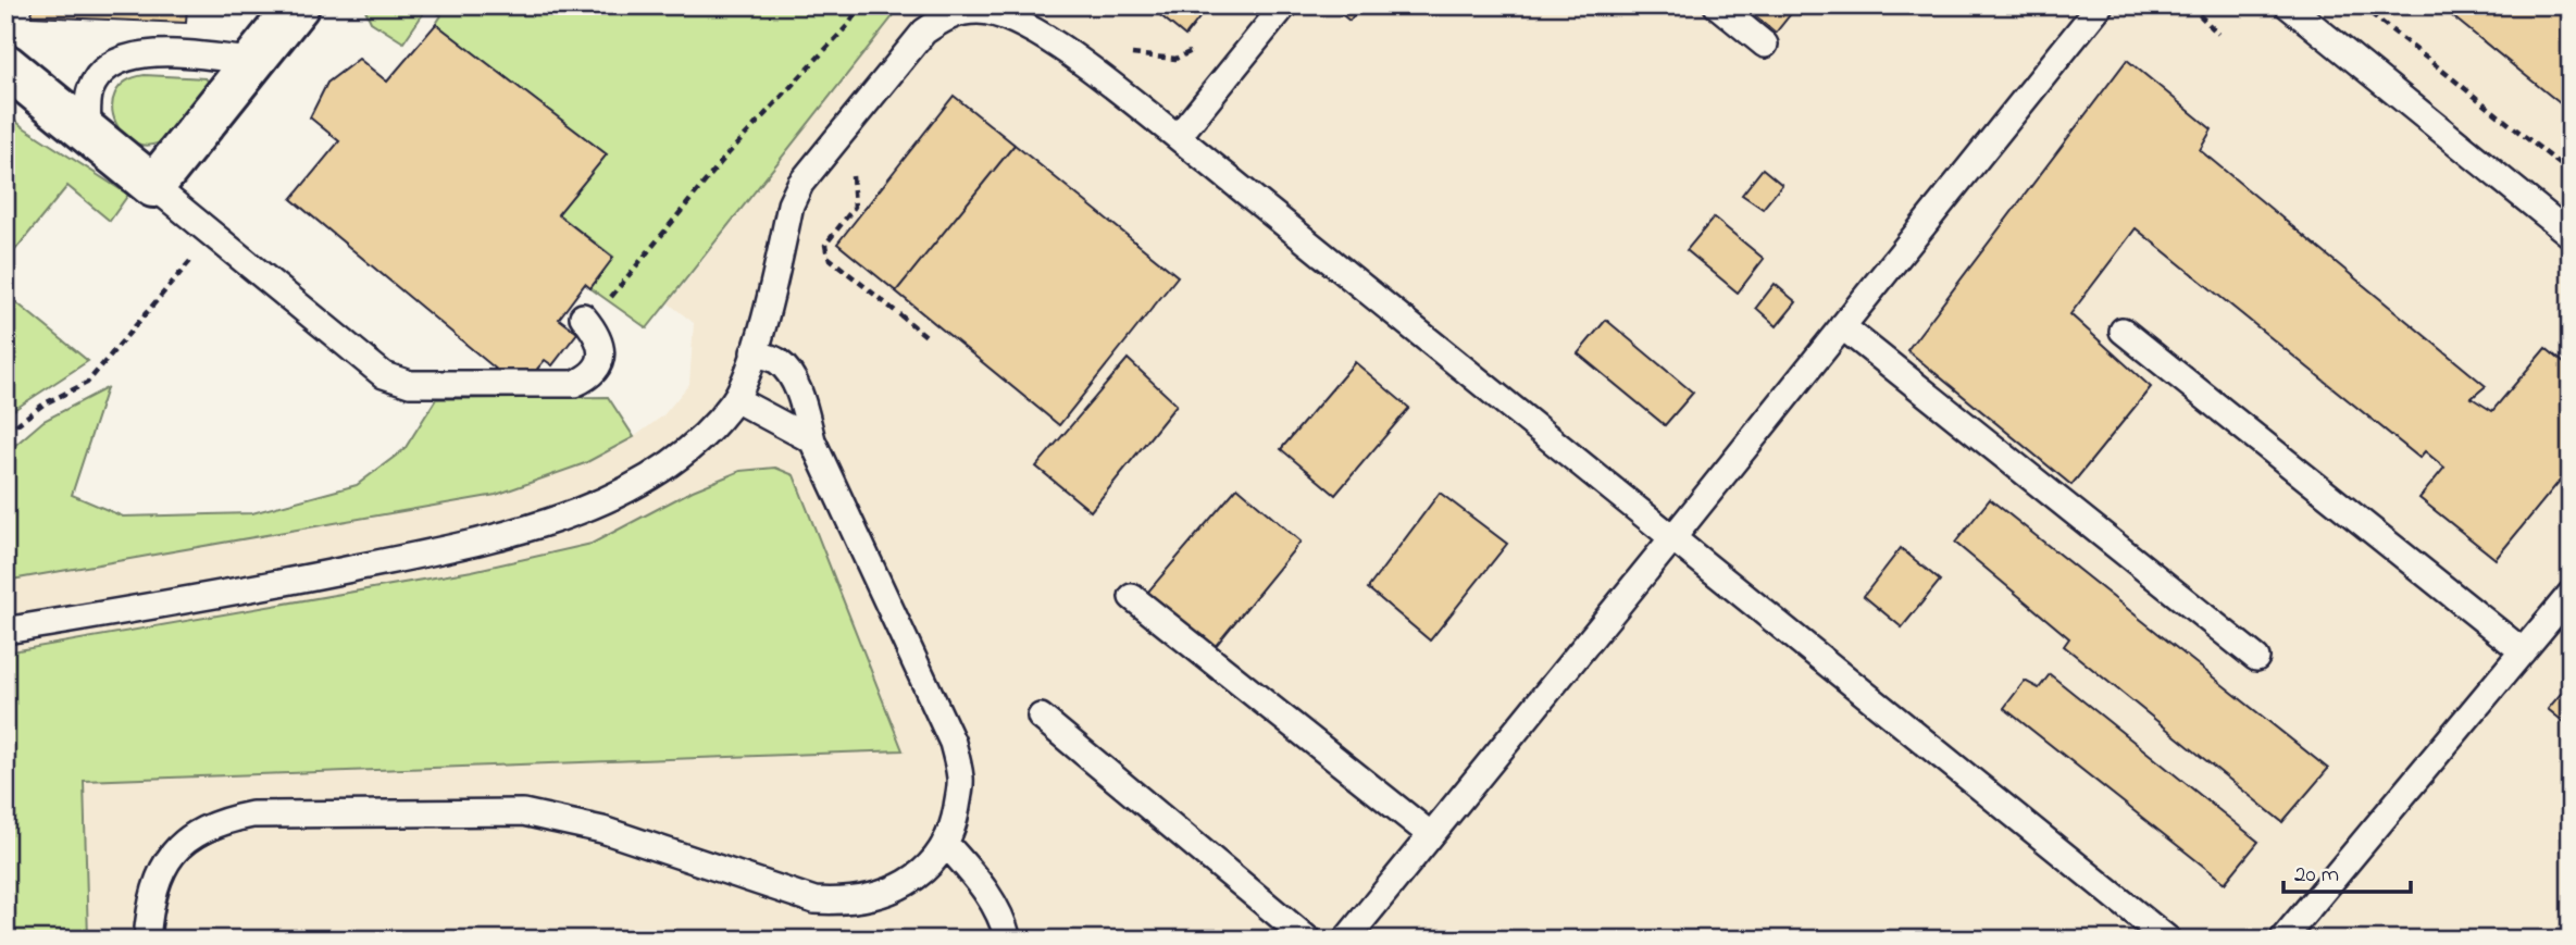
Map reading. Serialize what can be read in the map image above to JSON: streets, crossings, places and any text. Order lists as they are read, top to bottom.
{
  "scale_bar": "20 m"
}
